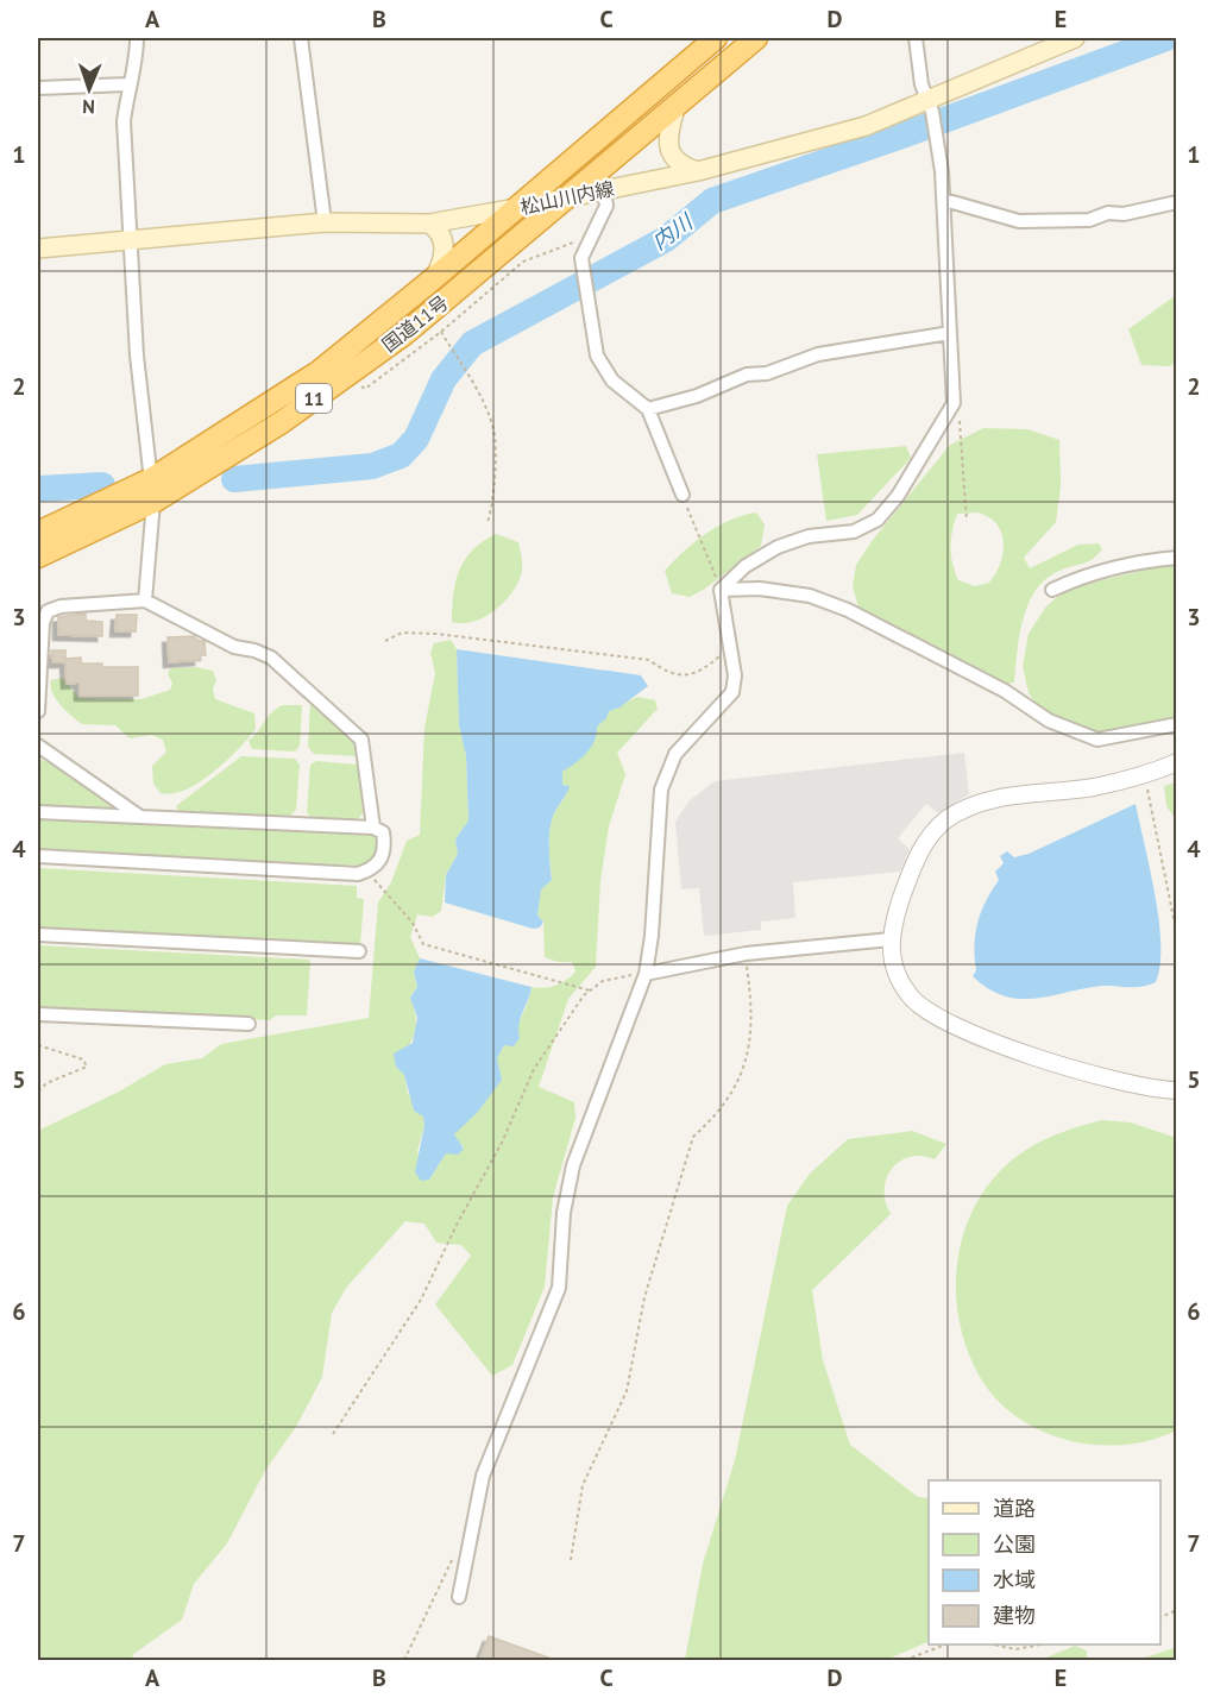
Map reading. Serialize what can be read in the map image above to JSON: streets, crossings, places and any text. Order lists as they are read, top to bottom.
{
  "streets": {
    "highway": ["国道11号", "11"],
    "main road": ["松山川内線"]
  },
  "crossings": [
    ["松山川内線", "国道11号"]
  ],
  "water": ["内川"],
  "legend": [
    "道路",
    "公園",
    "水域",
    "建物"
  ],
  "north": "bottom",
  "grid": {
    "columns": [
      "A",
      "B",
      "C",
      "D",
      "E"
    ],
    "rows": [
      "1",
      "2",
      "3",
      "4",
      "5",
      "6",
      "7"
    ]
  }
}
